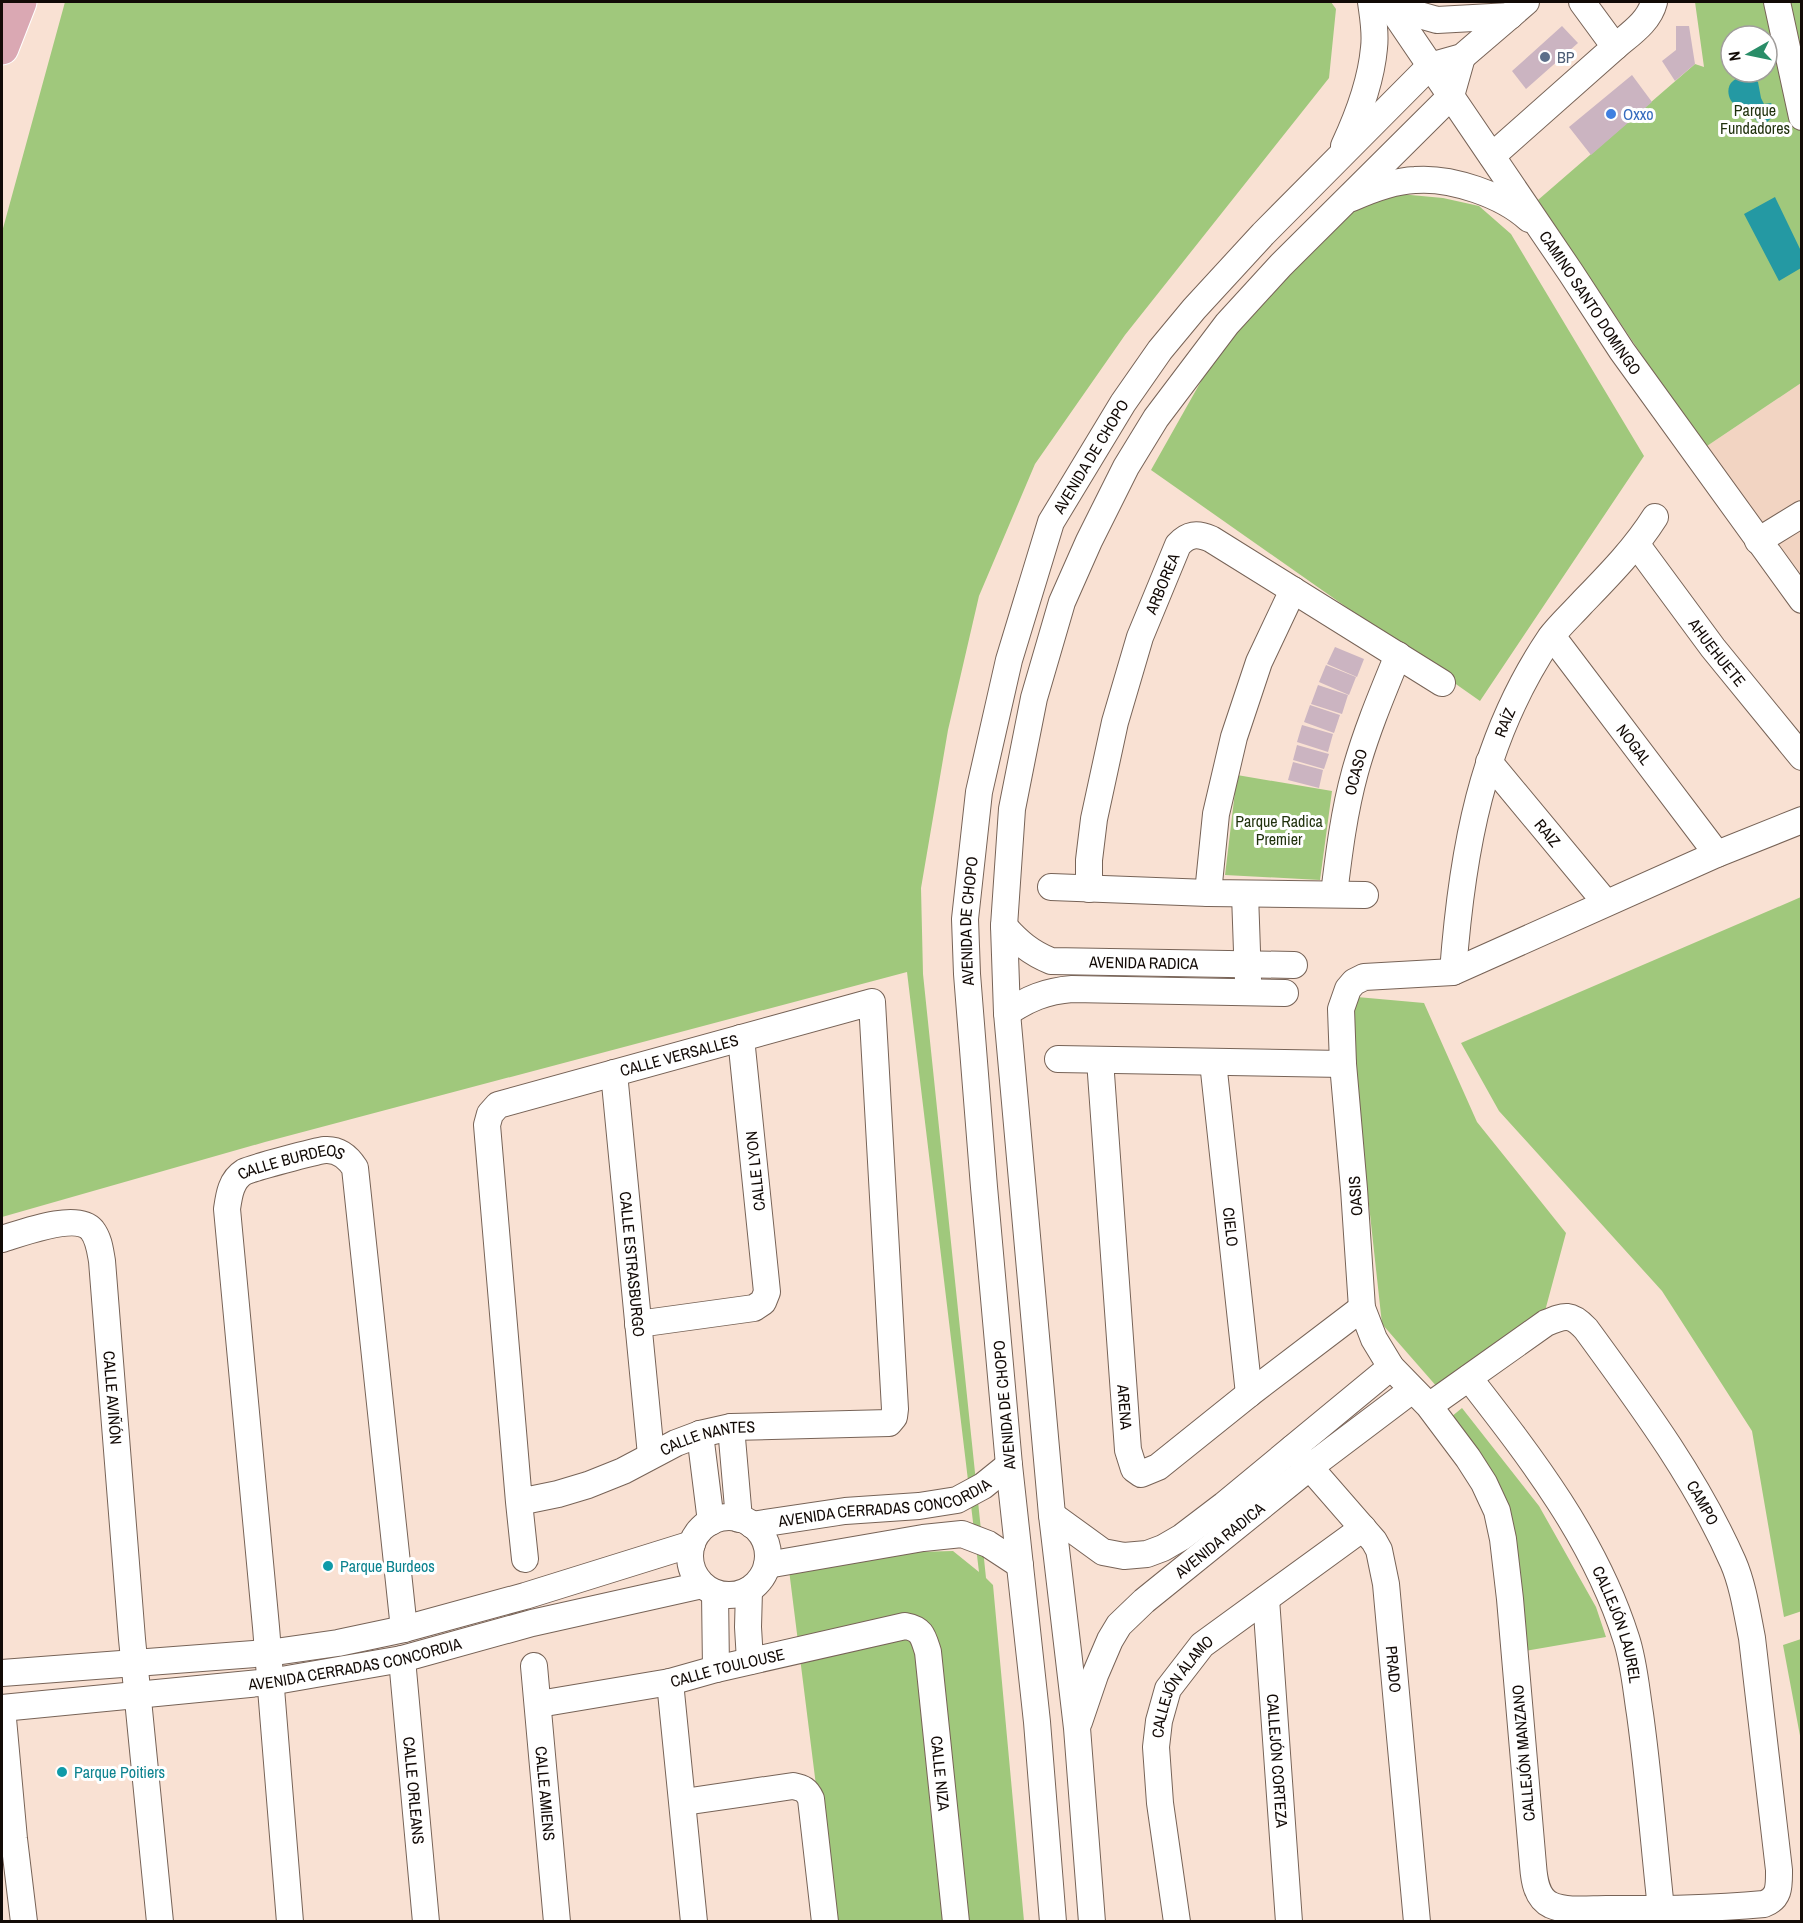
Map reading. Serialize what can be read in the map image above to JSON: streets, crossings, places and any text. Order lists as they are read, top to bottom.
{
  "streets": {
    "street": [
      "CAMINO SANTO DOMINGO",
      "AVENIDA DE CHOPO",
      "ARBOREA",
      "AHUEHUETE",
      "RAÍZ",
      "NOGAL",
      "OCASO",
      "RAIZ",
      "AVENIDA RADICA",
      "CALLE VERSALLES",
      "CALLE BURDEOS",
      "CALLE LYON",
      "OASIS",
      "CIELO",
      "CALLE ESTRASBURGO",
      "CALLE AVIÑÓN",
      "ARENA",
      "CALLE NANTES",
      "AVENIDA CERRADAS CONCORDIA",
      "CAMPO",
      "CALLEJÓN LAUREL",
      "CALLE TOULOUSE",
      "PRADO",
      "CALLEJÓN ÁLAMO",
      "CALLEJÓN MANZANO",
      "CALLEJÓN CORTEZA",
      "CALLE NIZA",
      "CALLE ORLEANS",
      "CALLE AMIENS"
    ]
  },
  "crossings": [
    ["CAMINO SANTO DOMINGO", "AVENIDA DE CHOPO"],
    ["AVENIDA DE CHOPO", "AVENIDA RADICA"],
    ["AVENIDA DE CHOPO", "AVENIDA CERRADAS CONCORDIA"],
    ["ARBOREA", "OCASO"],
    ["AHUEHUETE", "RAÍZ"],
    ["RAÍZ", "NOGAL"],
    ["RAÍZ", "RAIZ"],
    ["RAÍZ", "OASIS"],
    ["AVENIDA RADICA", "OASIS"],
    ["AVENIDA RADICA", "CAMPO"],
    ["AVENIDA RADICA", "PRADO"],
    ["AVENIDA RADICA", "CALLEJÓN MANZANO"],
    ["CALLE VERSALLES", "CALLE LYON"],
    ["CALLE VERSALLES", "CALLE ESTRASBURGO"],
    ["CALLE VERSALLES", "CALLE NANTES"],
    ["CALLE BURDEOS", "AVENIDA CERRADAS CONCORDIA"],
    ["CALLE LYON", "CALLE ESTRASBURGO"],
    ["OASIS", "ARENA"],
    ["OASIS", "CAMPO"],
    ["OASIS", "CALLEJÓN MANZANO"],
    ["CIELO", "ARENA"],
    ["CALLE ESTRASBURGO", "CALLE NANTES"],
    ["CALLE AVIÑÓN", "AVENIDA CERRADAS CONCORDIA"],
    ["AVENIDA CERRADAS CONCORDIA", "CALLE ORLEANS"],
    ["CAMPO", "CALLEJÓN LAUREL"],
    ["CAMPO", "CALLEJÓN MANZANO"],
    ["CALLEJÓN LAUREL", "CALLEJÓN MANZANO"],
    ["CALLE TOULOUSE", "CALLE NIZA"],
    ["CALLE TOULOUSE", "CALLE AMIENS"],
    ["PRADO", "CALLEJÓN ÁLAMO"],
    ["CALLEJÓN ÁLAMO", "CALLEJÓN CORTEZA"]
  ],
  "parks": ["Parque Fundadores", "Parque Radica Premier"],
  "places": [
    "BP",
    "Oxxo",
    "Parque Burdeos",
    "Parque Poitiers"
  ],
  "north": "left"
}
